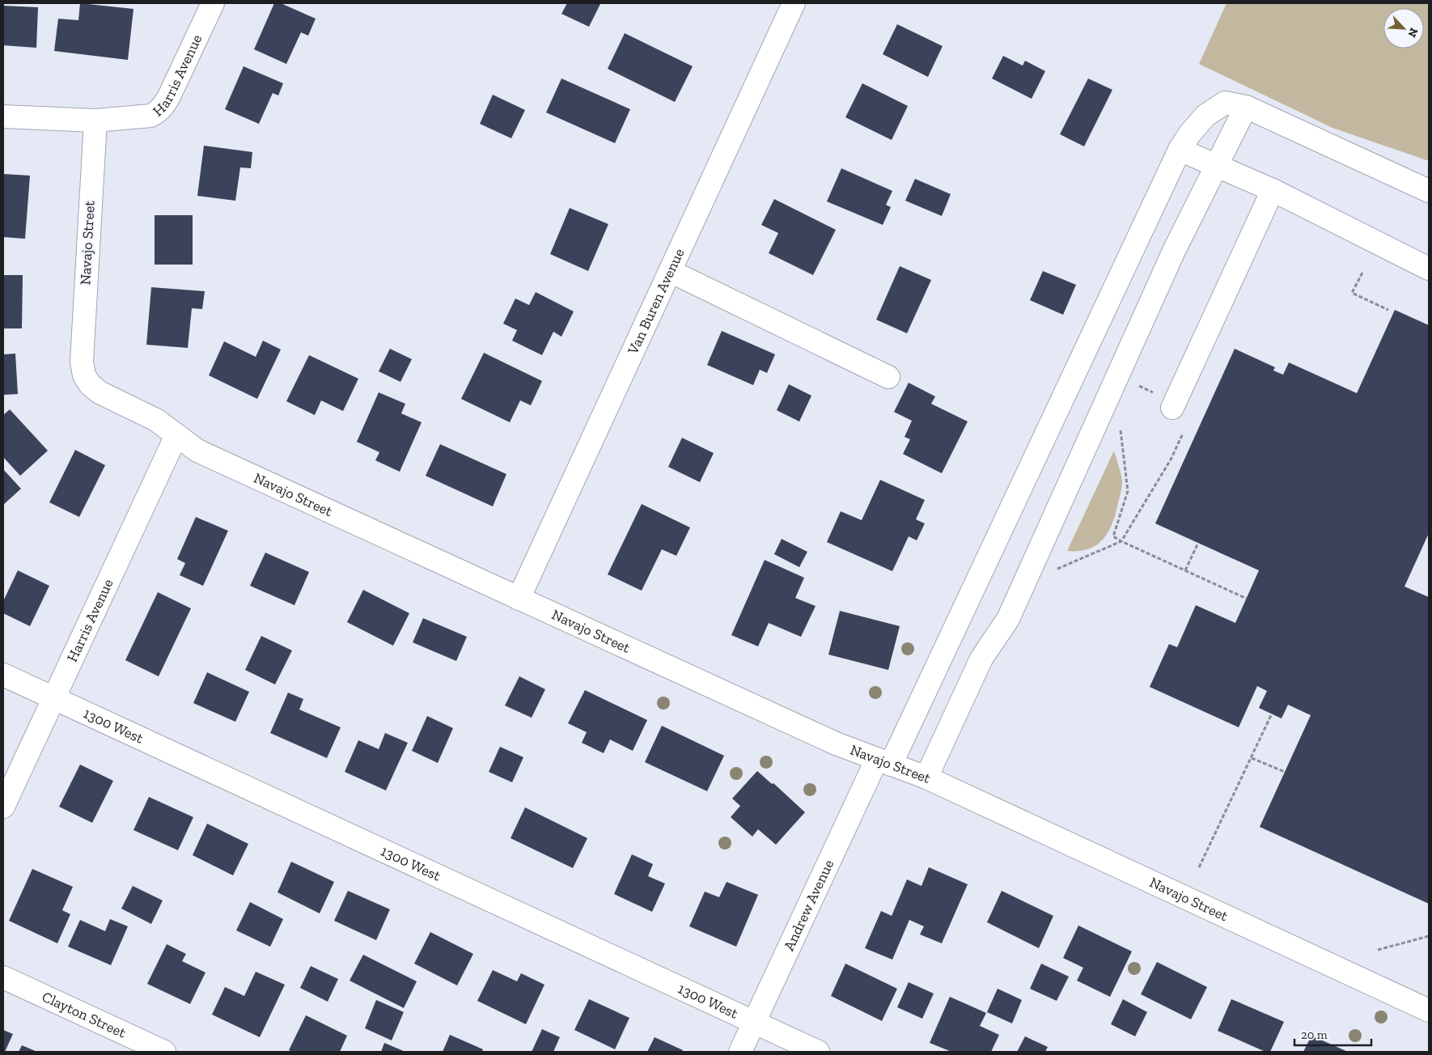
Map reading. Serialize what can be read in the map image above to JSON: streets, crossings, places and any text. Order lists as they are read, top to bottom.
{
  "streets": {
    "street": [
      "Harris Avenue",
      "Navajo Street",
      "Van Buren Avenue",
      "1300 West",
      "Andrew Avenue",
      "Clayton Street"
    ]
  },
  "crossings": [
    ["Harris Avenue", "Navajo Street"],
    ["Harris Avenue", "1300 West"],
    ["Navajo Street", "Van Buren Avenue"],
    ["Navajo Street", "Andrew Avenue"],
    ["1300 West", "Andrew Avenue"]
  ],
  "scale_bar": "20 m",
  "north": "bottom right"
}
